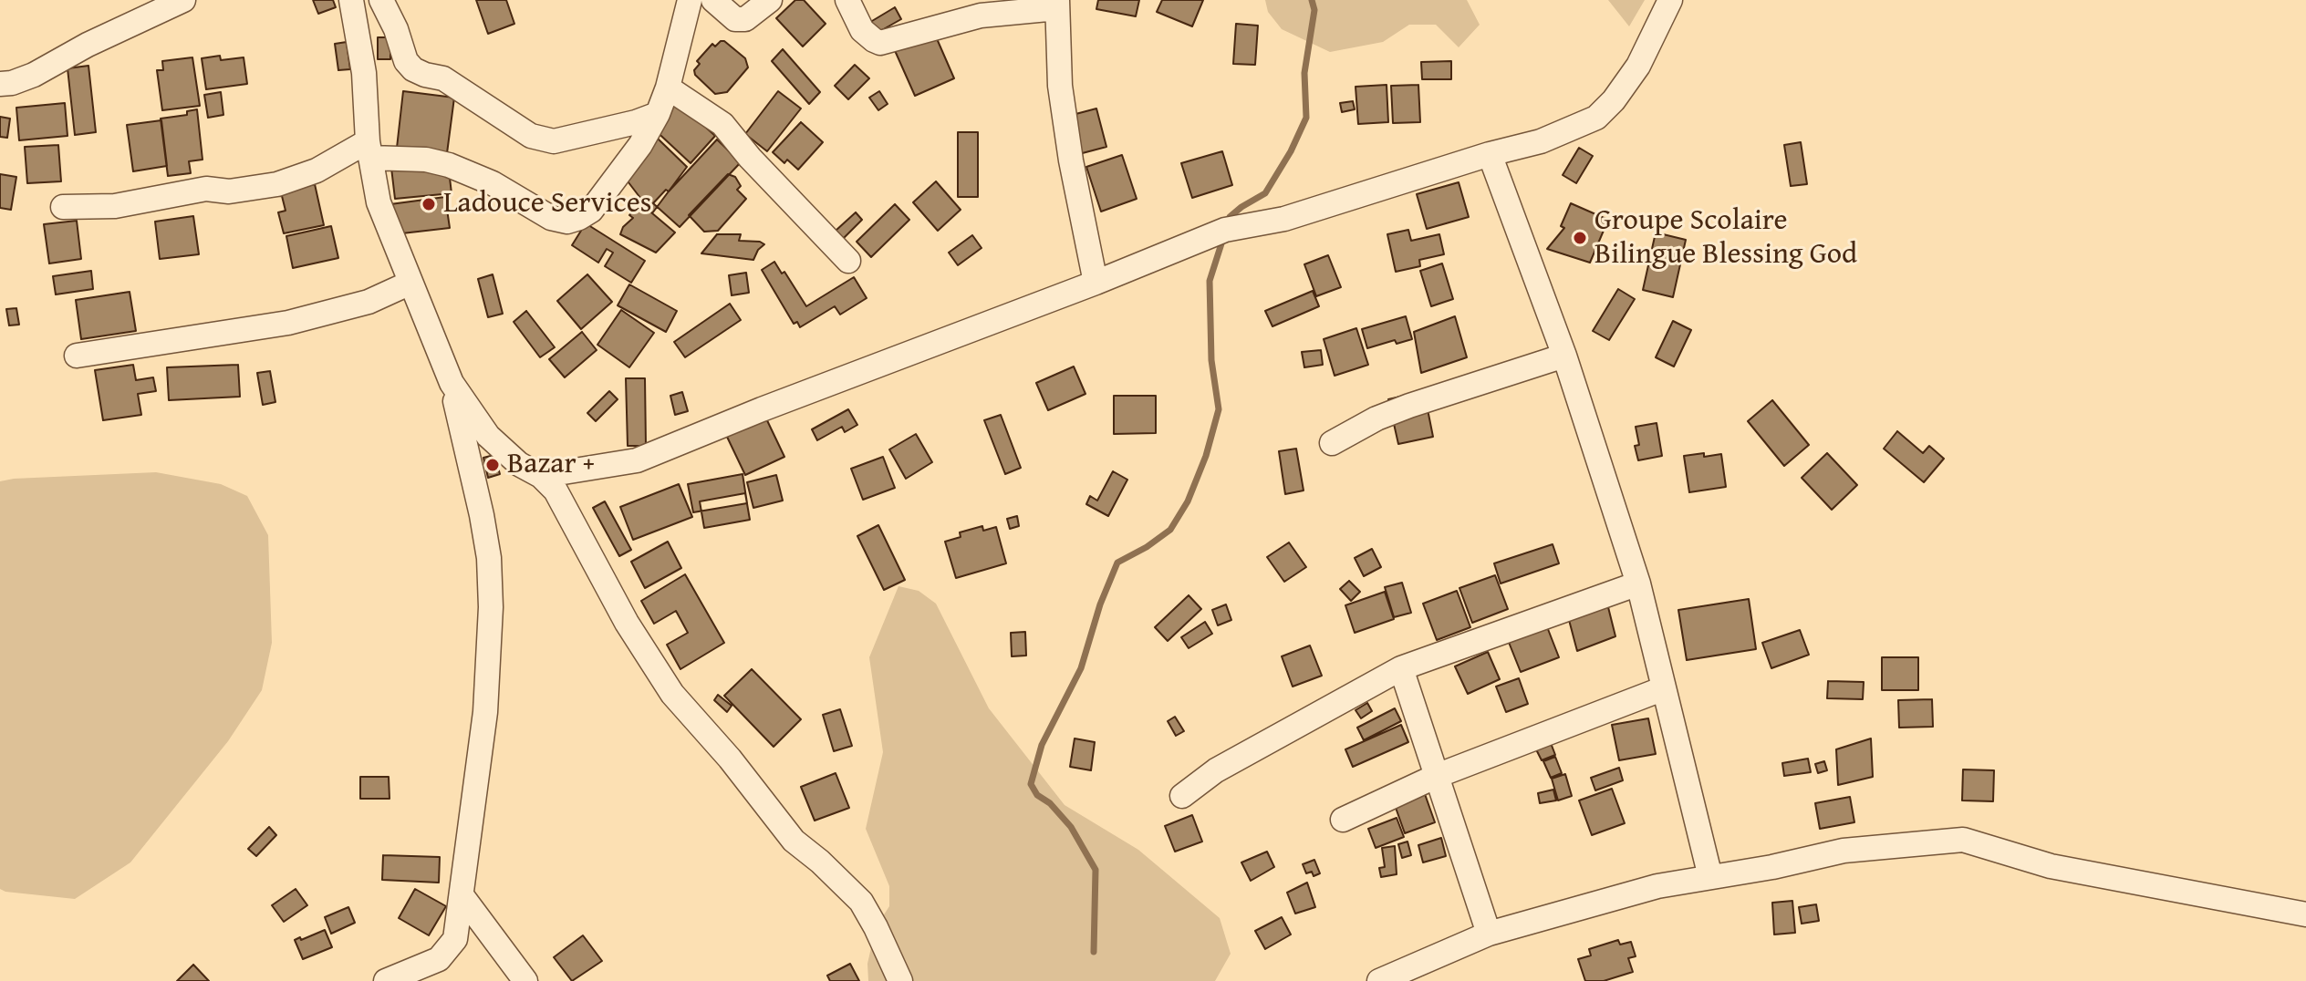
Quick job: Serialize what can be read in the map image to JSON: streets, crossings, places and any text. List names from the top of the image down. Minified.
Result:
{"places":["Ladouce Services","Groupe Scolaire Bilingue Blessing God","Bazar +"]}
